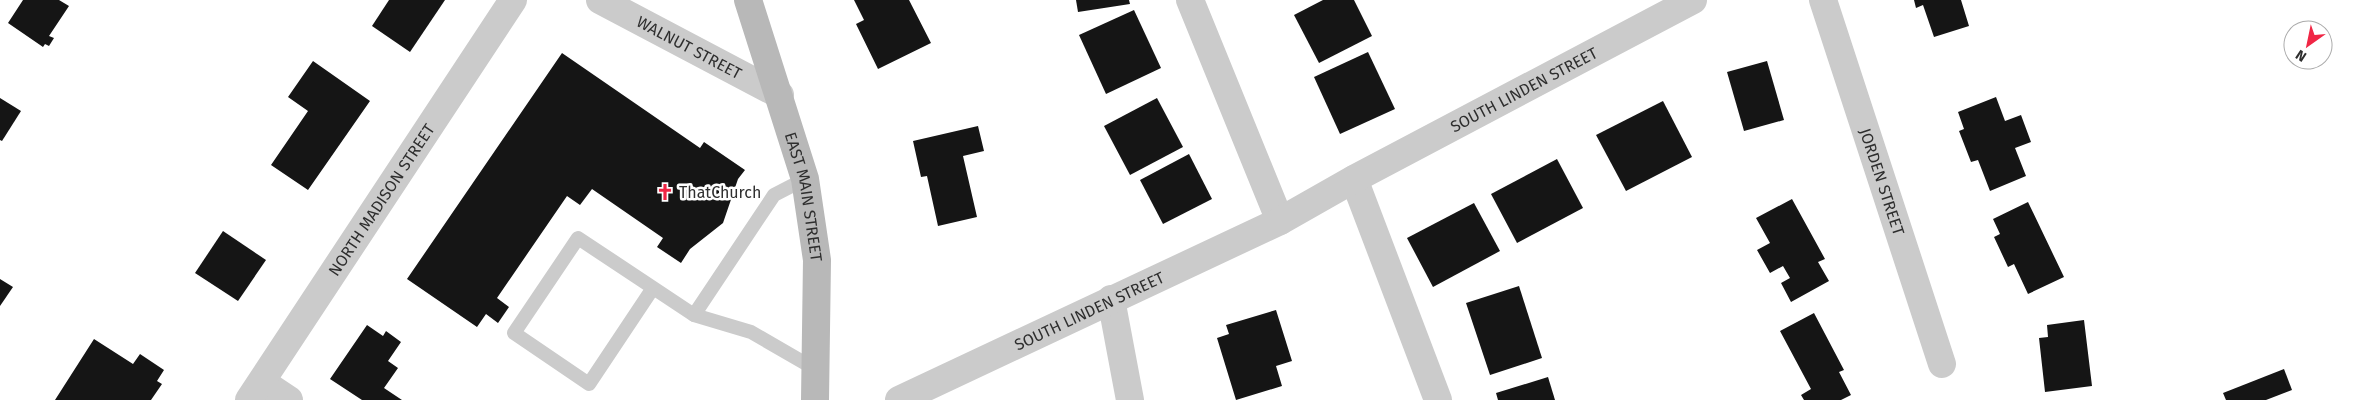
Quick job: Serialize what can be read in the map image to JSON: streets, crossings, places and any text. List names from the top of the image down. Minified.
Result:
{"streets":{"street":["WALNUT STREET","SOUTH LINDEN STREET","JORDEN STREET","EAST MAIN STREET","NORTH MADISON STREET"]},"crossings":[["WALNUT STREET","EAST MAIN STREET"]],"places":{"church":["ThatChurch"]},"north":"bottom left"}
